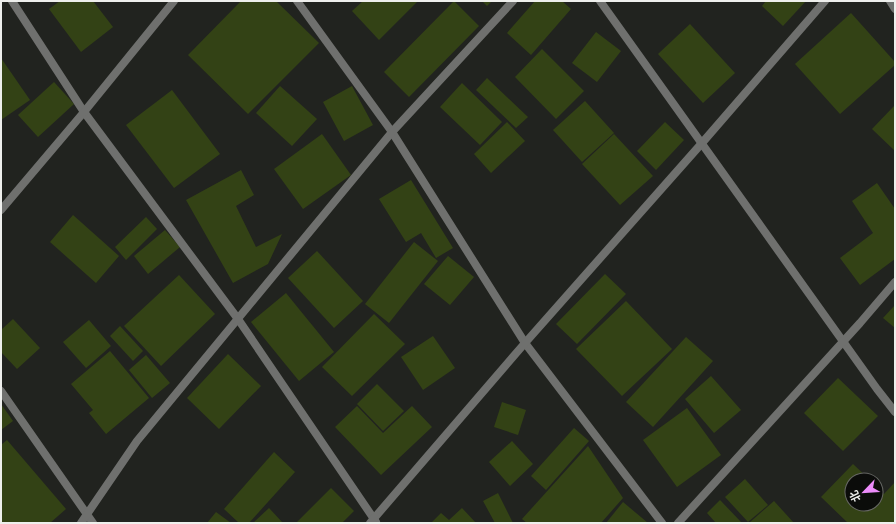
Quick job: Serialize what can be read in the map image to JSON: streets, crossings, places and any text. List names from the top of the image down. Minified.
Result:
{"north":"bottom left"}
